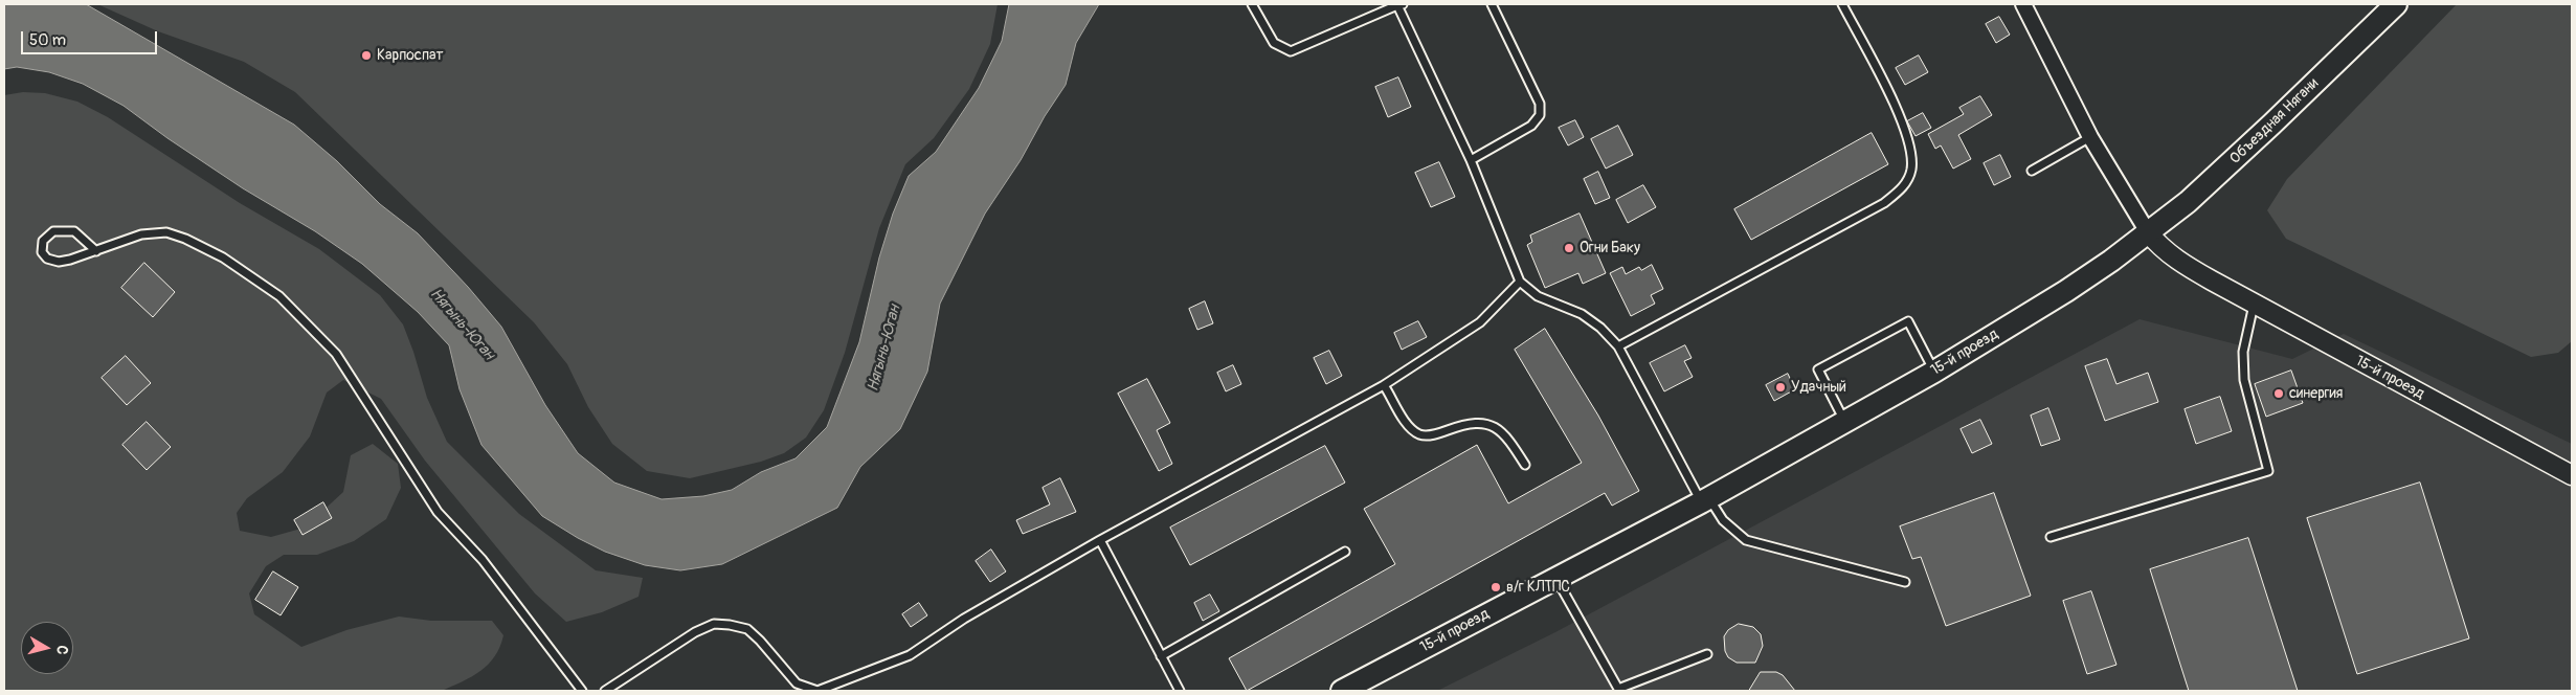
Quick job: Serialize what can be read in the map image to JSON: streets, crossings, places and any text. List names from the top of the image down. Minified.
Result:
{"streets":{"main road":["Объездная Нягани","15-й проезд"]},"crossings":[["Объездная Нягани","15-й проезд"]],"water":["Нягынь-Юган"],"places":["Карпоспат","Огни Баку","Удачный","синергия","в/г КЛТПС"],"scale_bar":"50 m","north":"right"}
